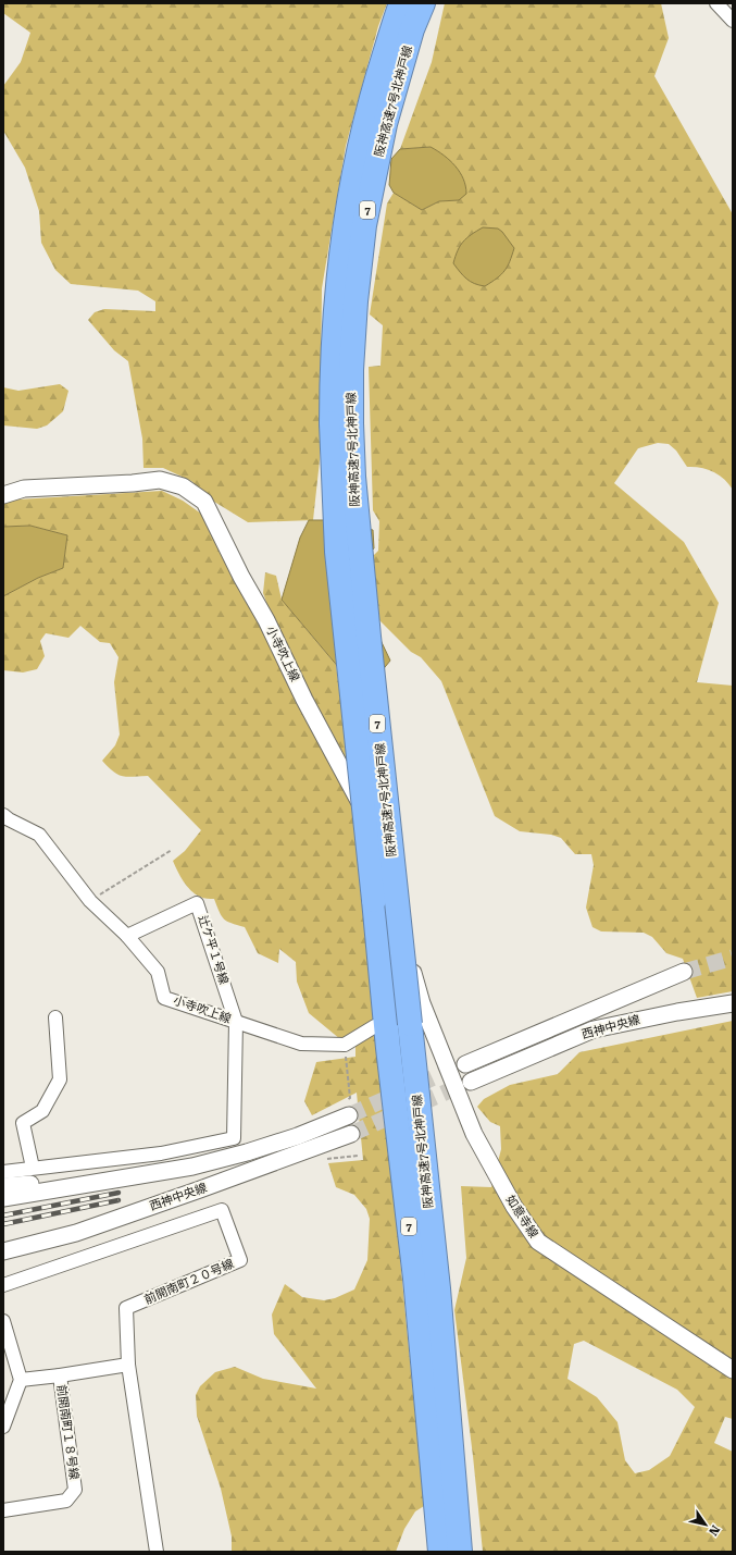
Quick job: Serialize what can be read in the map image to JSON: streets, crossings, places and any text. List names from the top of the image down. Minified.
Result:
{"streets":{"highway":["阪神高速7号北神戸線","7"],"street":["小寺吹上線","辻ケ平１号線","西神中央線","如意寺線","前開南町２０号線","前開南町１８号線"]},"crossings":[["小寺吹上線","辻ケ平１号線"],["小寺吹上線","如意寺線"]],"north":"bottom right"}
